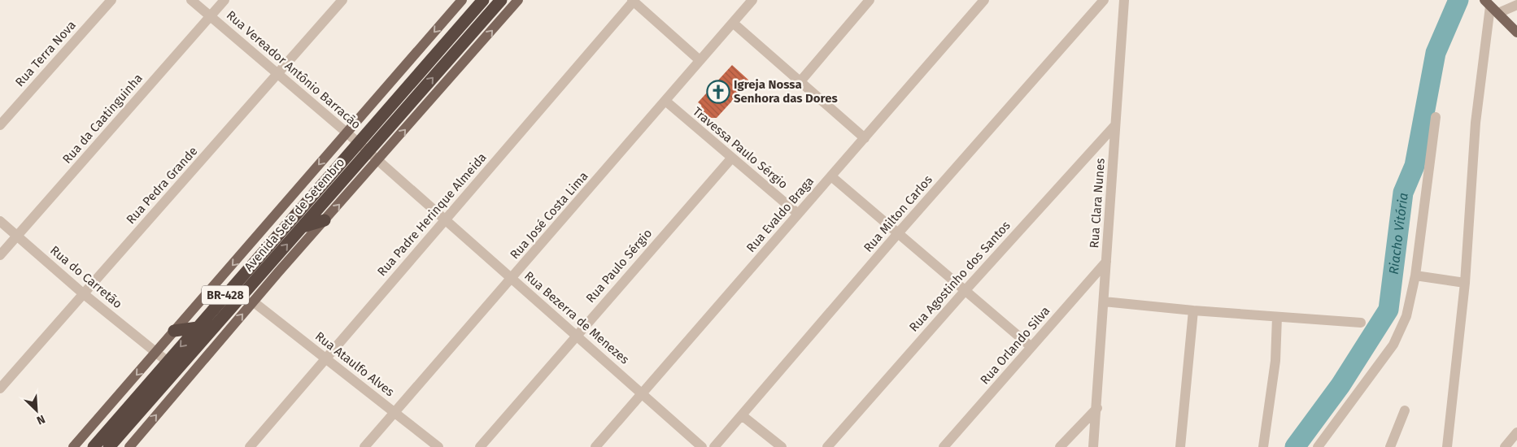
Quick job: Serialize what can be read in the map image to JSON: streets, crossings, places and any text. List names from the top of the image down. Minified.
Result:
{"streets":{"highway":["Avenida Sete de Setembro","BR-428"],"street":["Rua Terra Nova","Rua Vereador Antônio Barracão","Rua da Caatinguinha","Travessa Paulo Sérgio","Rua Pedra Grande","Rua Clara Nunes","Rua Milton Carlos","Rua Padre Herinque Almeida","Rua Evaldo Braga","Rua José Costa Lima","Rua Paulo Sérgio","Rua Agostinho dos Santos","Rua do Carretão","Rua Bezerra de Menezes","Rua Orlando Silva","Rua Ataulfo Alves"]},"crossings":[["Rua Vereador Antônio Barracão","Rua da Caatinguinha"],["Rua Vereador Antônio Barracão","Rua Pedra Grande"],["Rua Vereador Antônio Barracão","Avenida Sete de Setembro"],["Rua Vereador Antônio Barracão","Rua Bezerra de Menezes"],["Rua da Caatinguinha","Rua do Carretão"],["Travessa Paulo Sérgio","Rua Evaldo Braga"],["Travessa Paulo Sérgio","Rua José Costa Lima"],["Travessa Paulo Sérgio","Rua Paulo Sérgio"],["Rua Pedra Grande","Rua do Carretão"],["Rua Clara Nunes","Rua Agostinho dos Santos"],["Rua Clara Nunes","Rua Orlando Silva"],["Avenida Sete de Setembro","Rua do Carretão"],["Rua Padre Herinque Almeida","Rua Bezerra de Menezes"],["Rua Padre Herinque Almeida","Rua Ataulfo Alves"],["Rua Evaldo Braga","Rua Bezerra de Menezes"],["Rua José Costa Lima","Rua Bezerra de Menezes"],["Rua José Costa Lima","Rua Ataulfo Alves"],["Rua Paulo Sérgio","Rua Bezerra de Menezes"]],"water":["Riacho Vitória"],"places":{"church":["Igreja Nossa Senhora das Dores"]},"north":"bottom right"}
